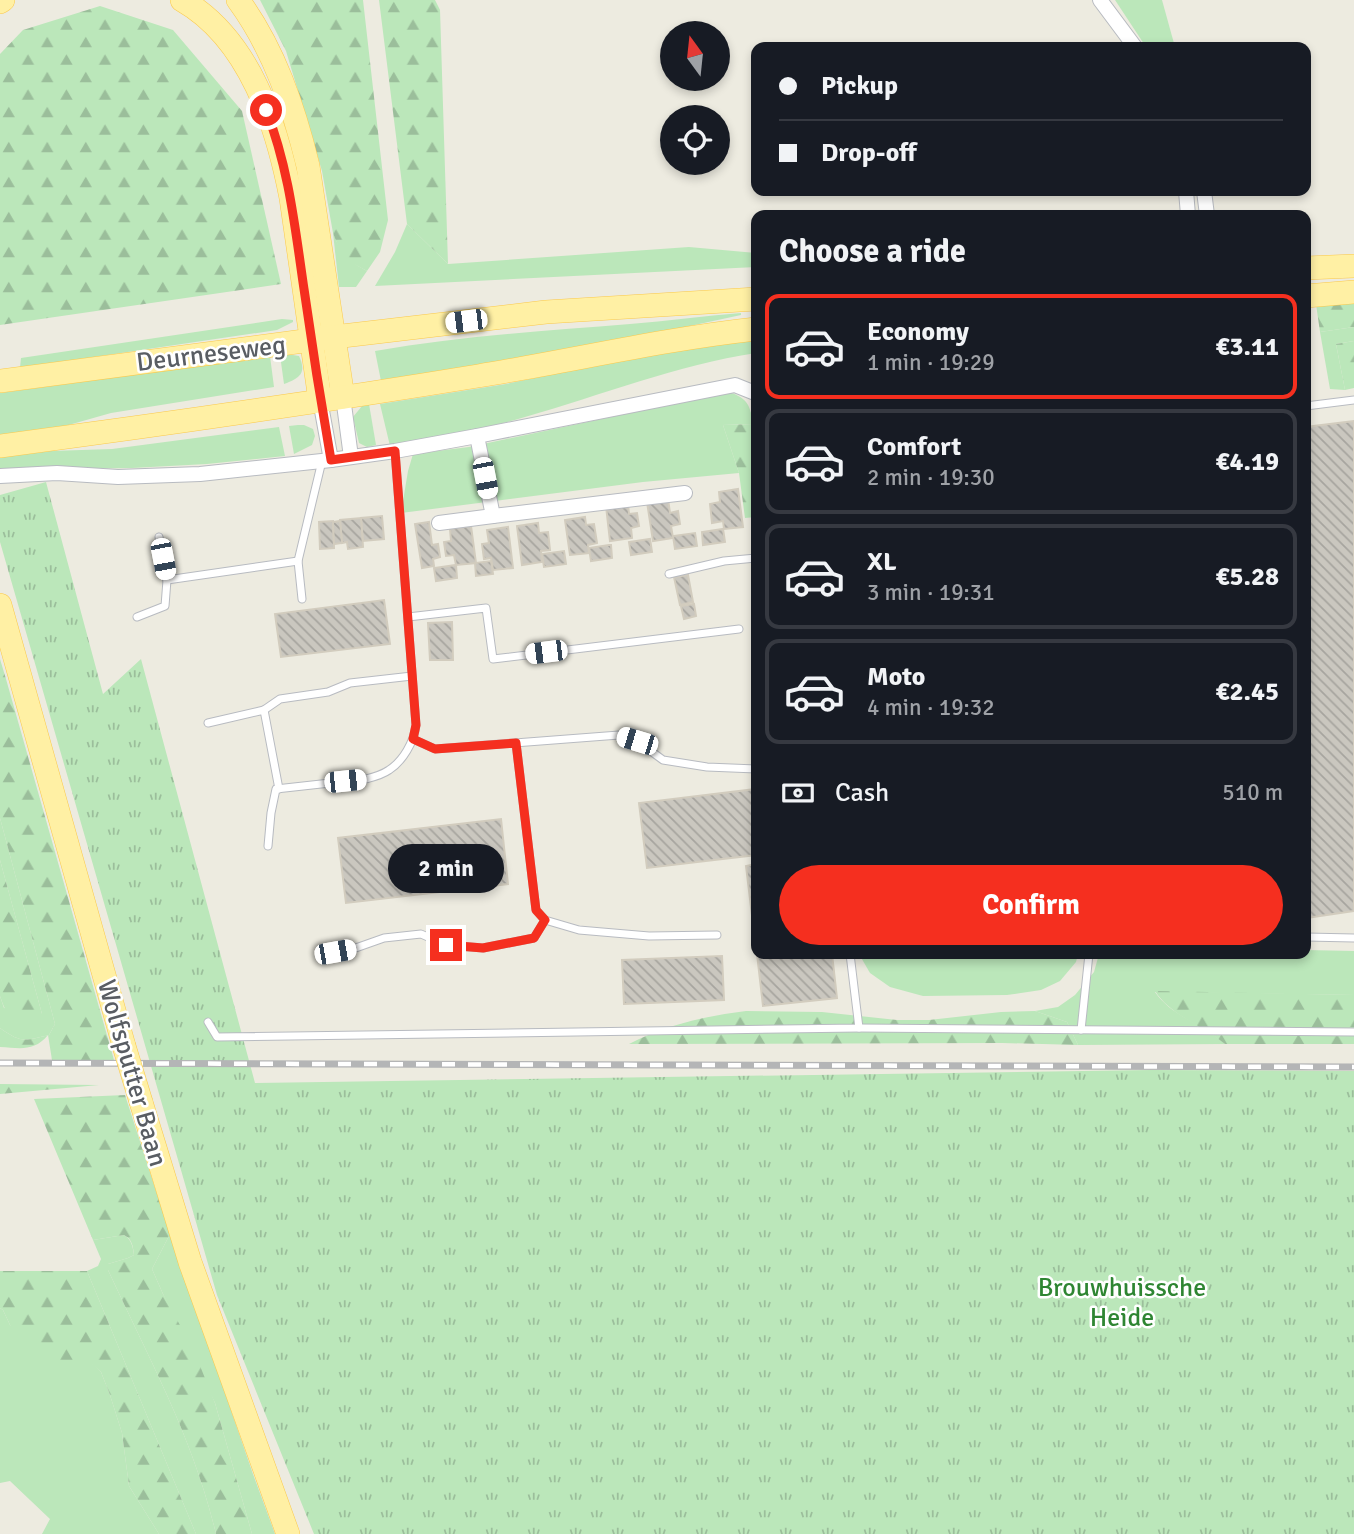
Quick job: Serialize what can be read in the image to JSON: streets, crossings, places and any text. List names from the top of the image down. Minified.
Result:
{"streets":{"main road":["Deurneseweg","Wolfsputter Baan"]},"parks":["Brouwhuissche Heide"],"north":"top","page":{"banner":["Pickup","Drop-off"],"heading":"Choose a ride","list":[{"name":"Economy","note":"1 min · 19:29","value":"€3.11"},{"name":"Comfort","note":"2 min · 19:30","value":"€4.19"},{"name":"XL","note":"3 min · 19:31","value":"€5.28"},{"name":"Moto","note":"4 min · 19:32","value":"€2.45"}],"pay":["Cash","510 m"],"bubble":"2 min","buttons":"Confirm"}}
